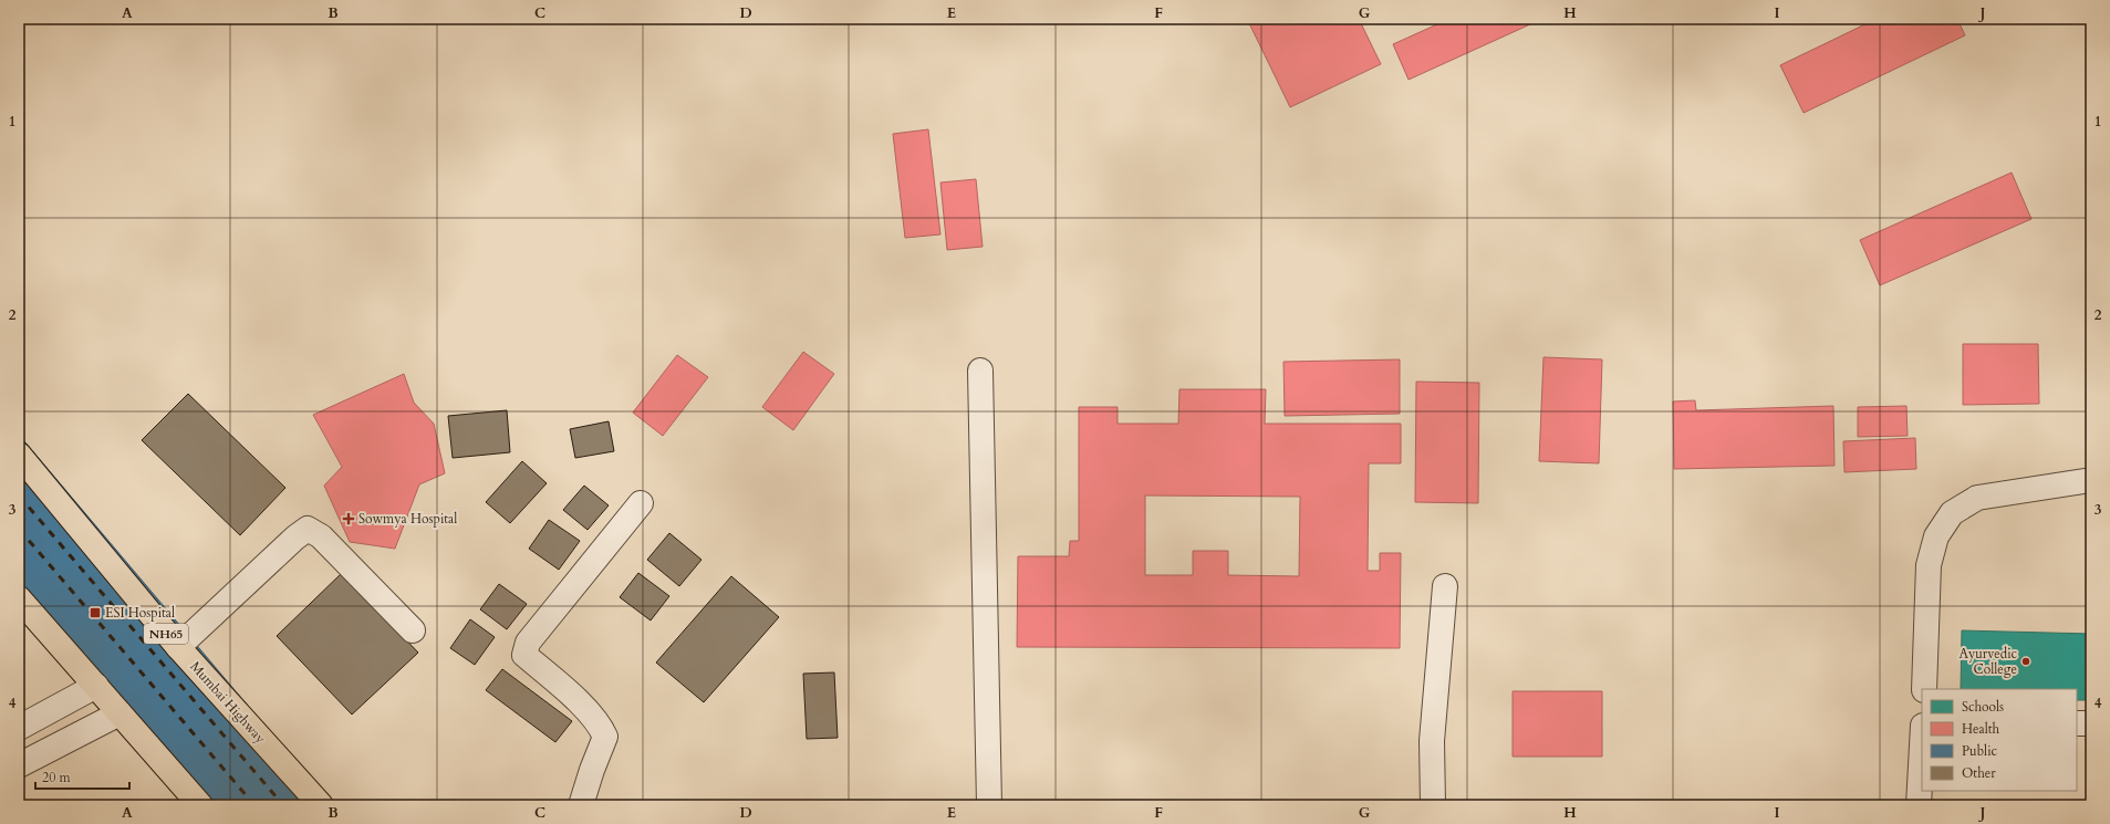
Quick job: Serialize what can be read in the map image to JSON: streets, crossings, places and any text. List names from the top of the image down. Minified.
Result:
{"streets":{"highway":["NH65","Mumbai Highway"]},"places":{"health":["Sowmya Hospital"],"transit":["ESI Hospital"],"other":["Ayurvedic College"]},"legend":["Schools","Health","Public","Other"],"scale_bar":"20 m","grid":{"columns":["A","B","C","D","E","F","G","H","I","J"],"rows":["1","2","3","4"]}}
